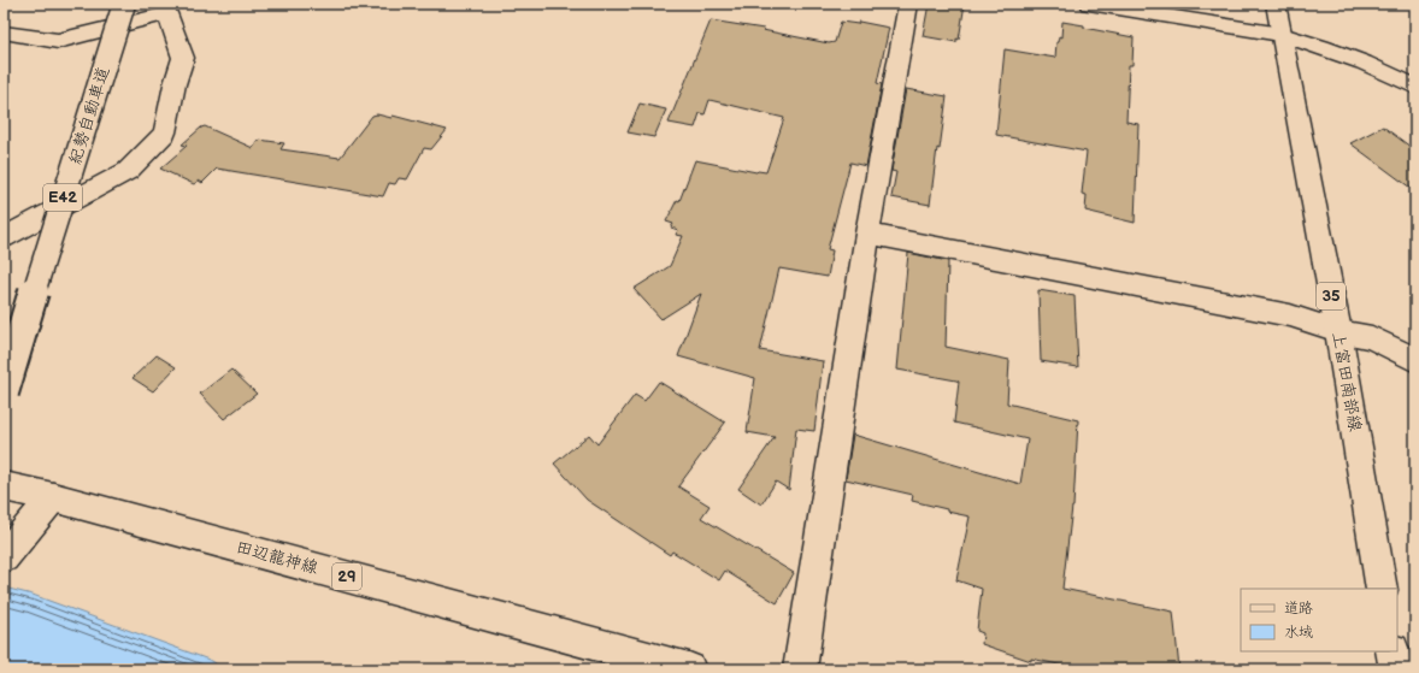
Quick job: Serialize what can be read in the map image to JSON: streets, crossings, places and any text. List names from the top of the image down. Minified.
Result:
{"streets":{"main road":["紀勢自動車道","E42","35","上富田南部線","田辺龍神線","29"]},"legend":["道路","水域"]}
